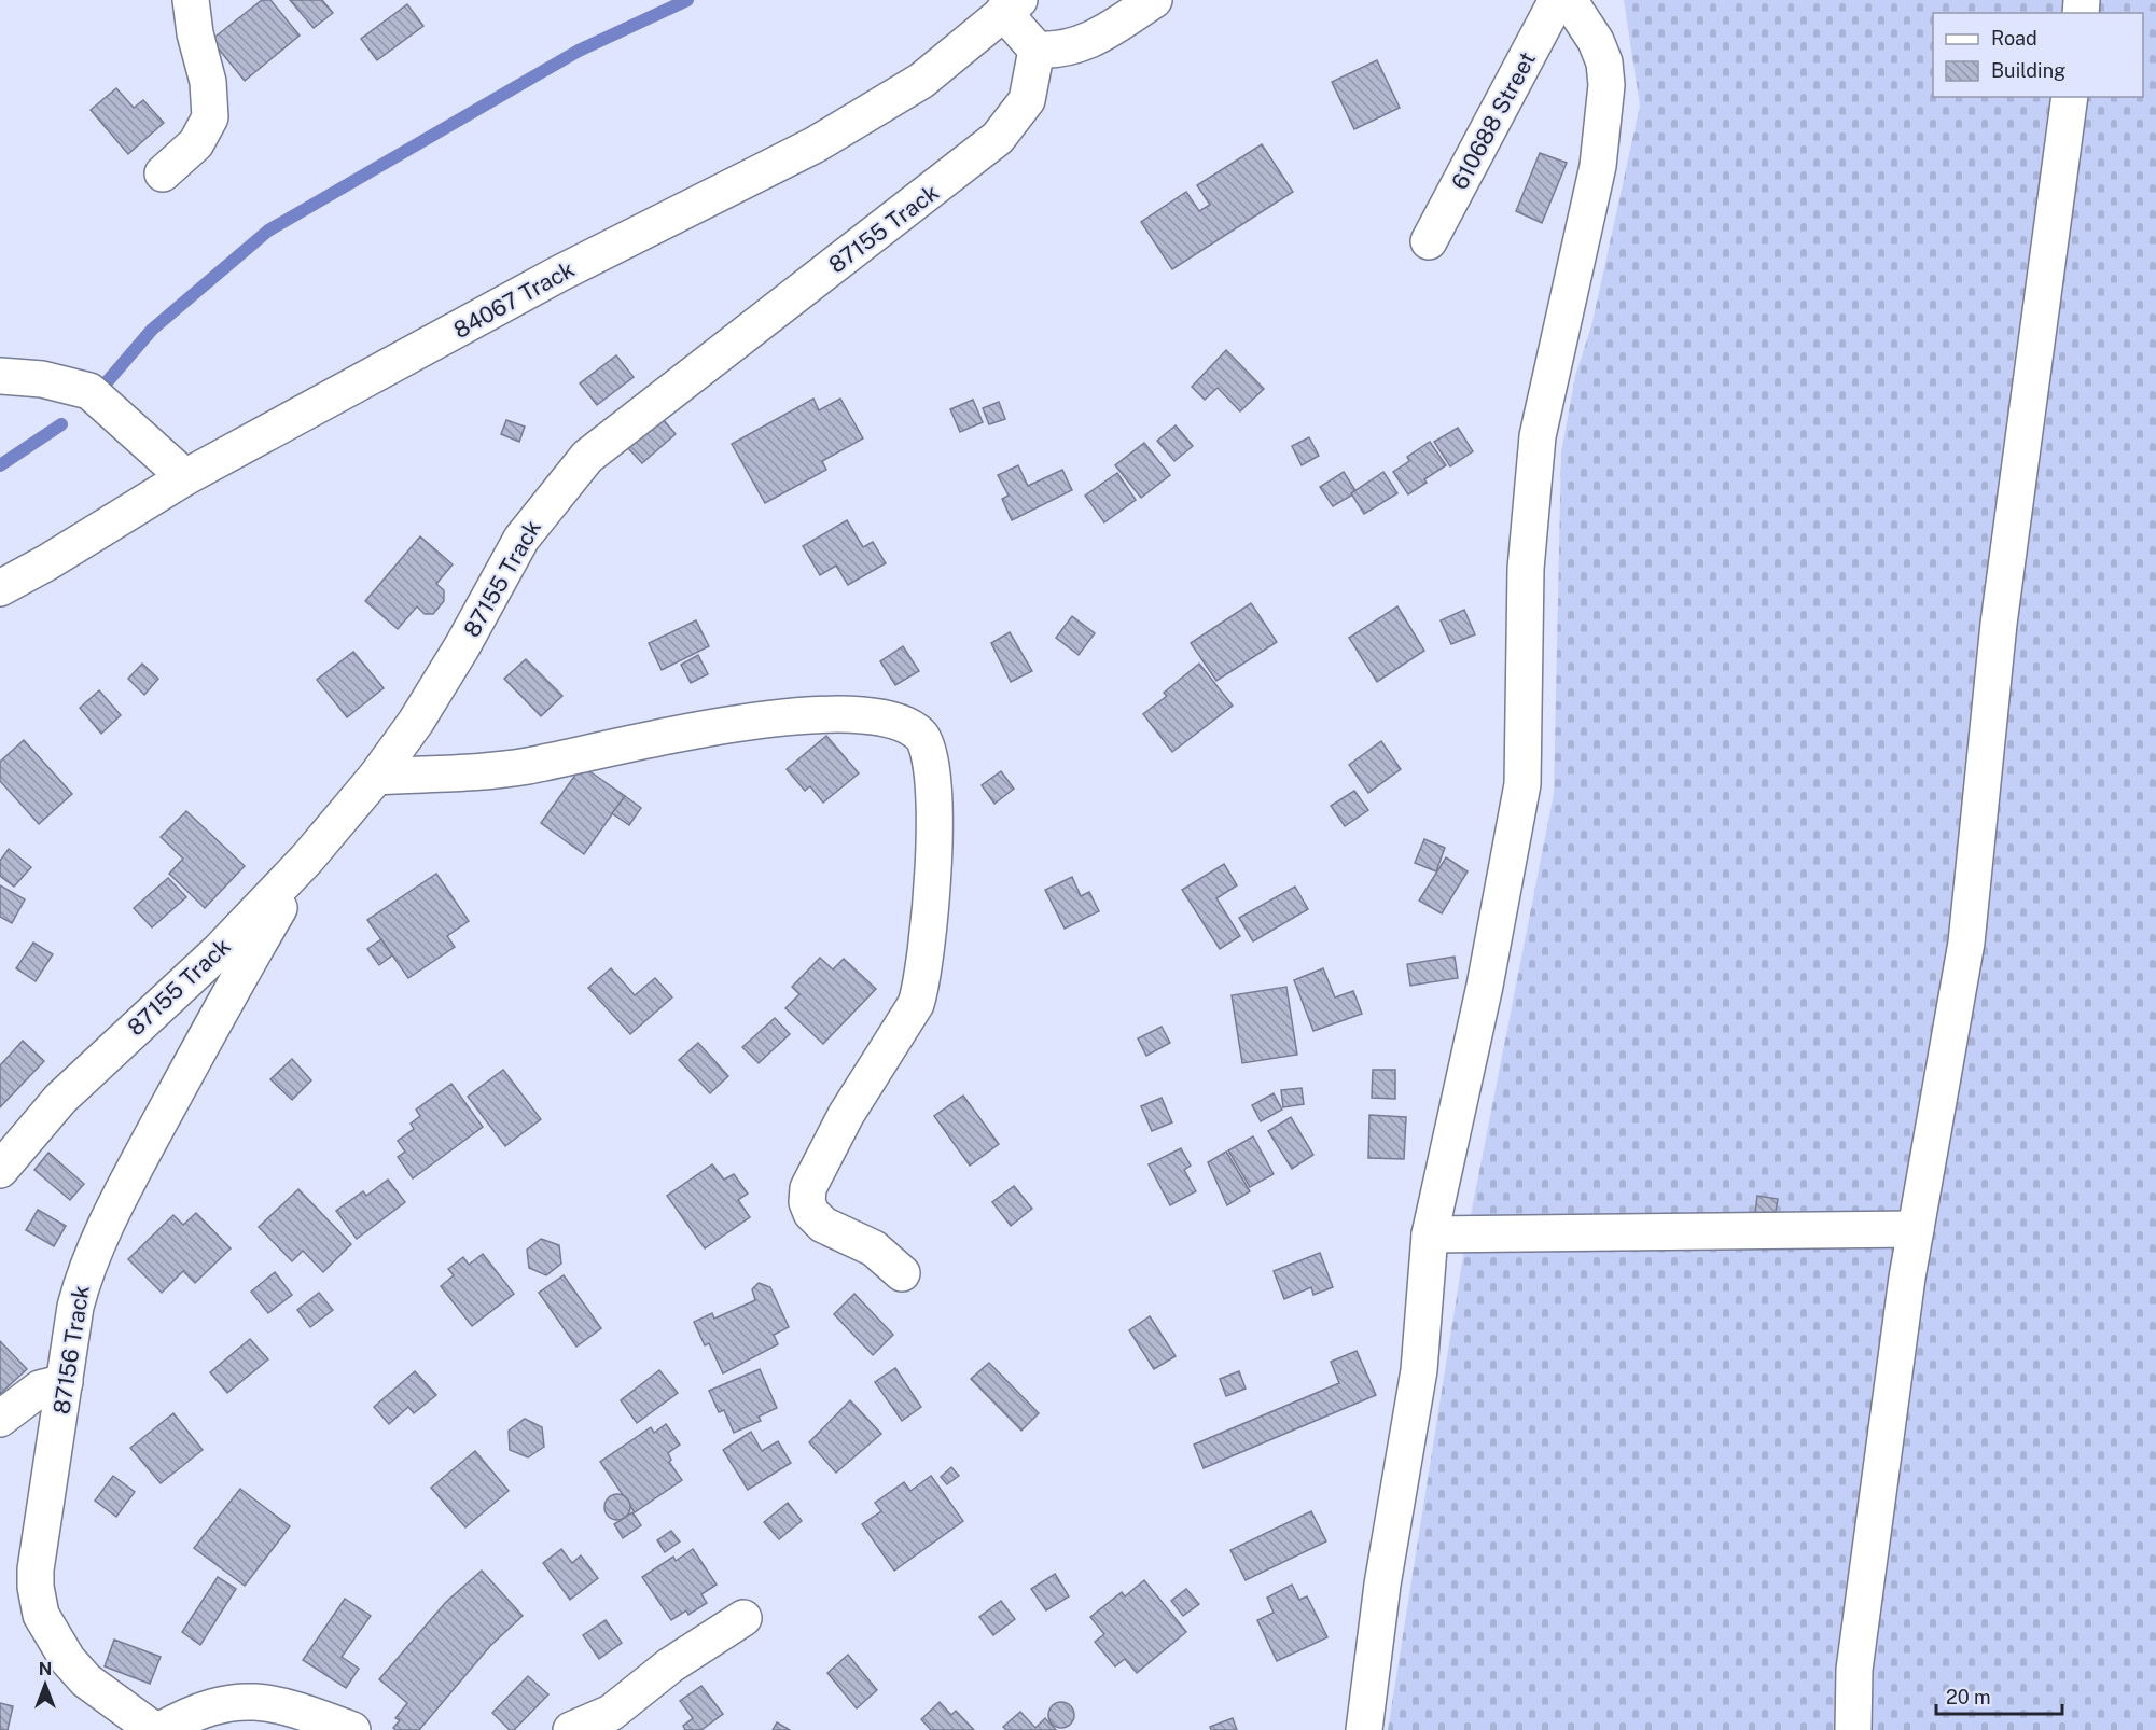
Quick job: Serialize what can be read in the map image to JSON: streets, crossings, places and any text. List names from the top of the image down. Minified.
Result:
{"streets":{"street":["610688 Street","87155 Track","84067 Track","87156 Track"]},"crossings":[["87155 Track","87156 Track"]],"legend":["Road","Building"],"scale_bar":"20 m","north":"top"}
